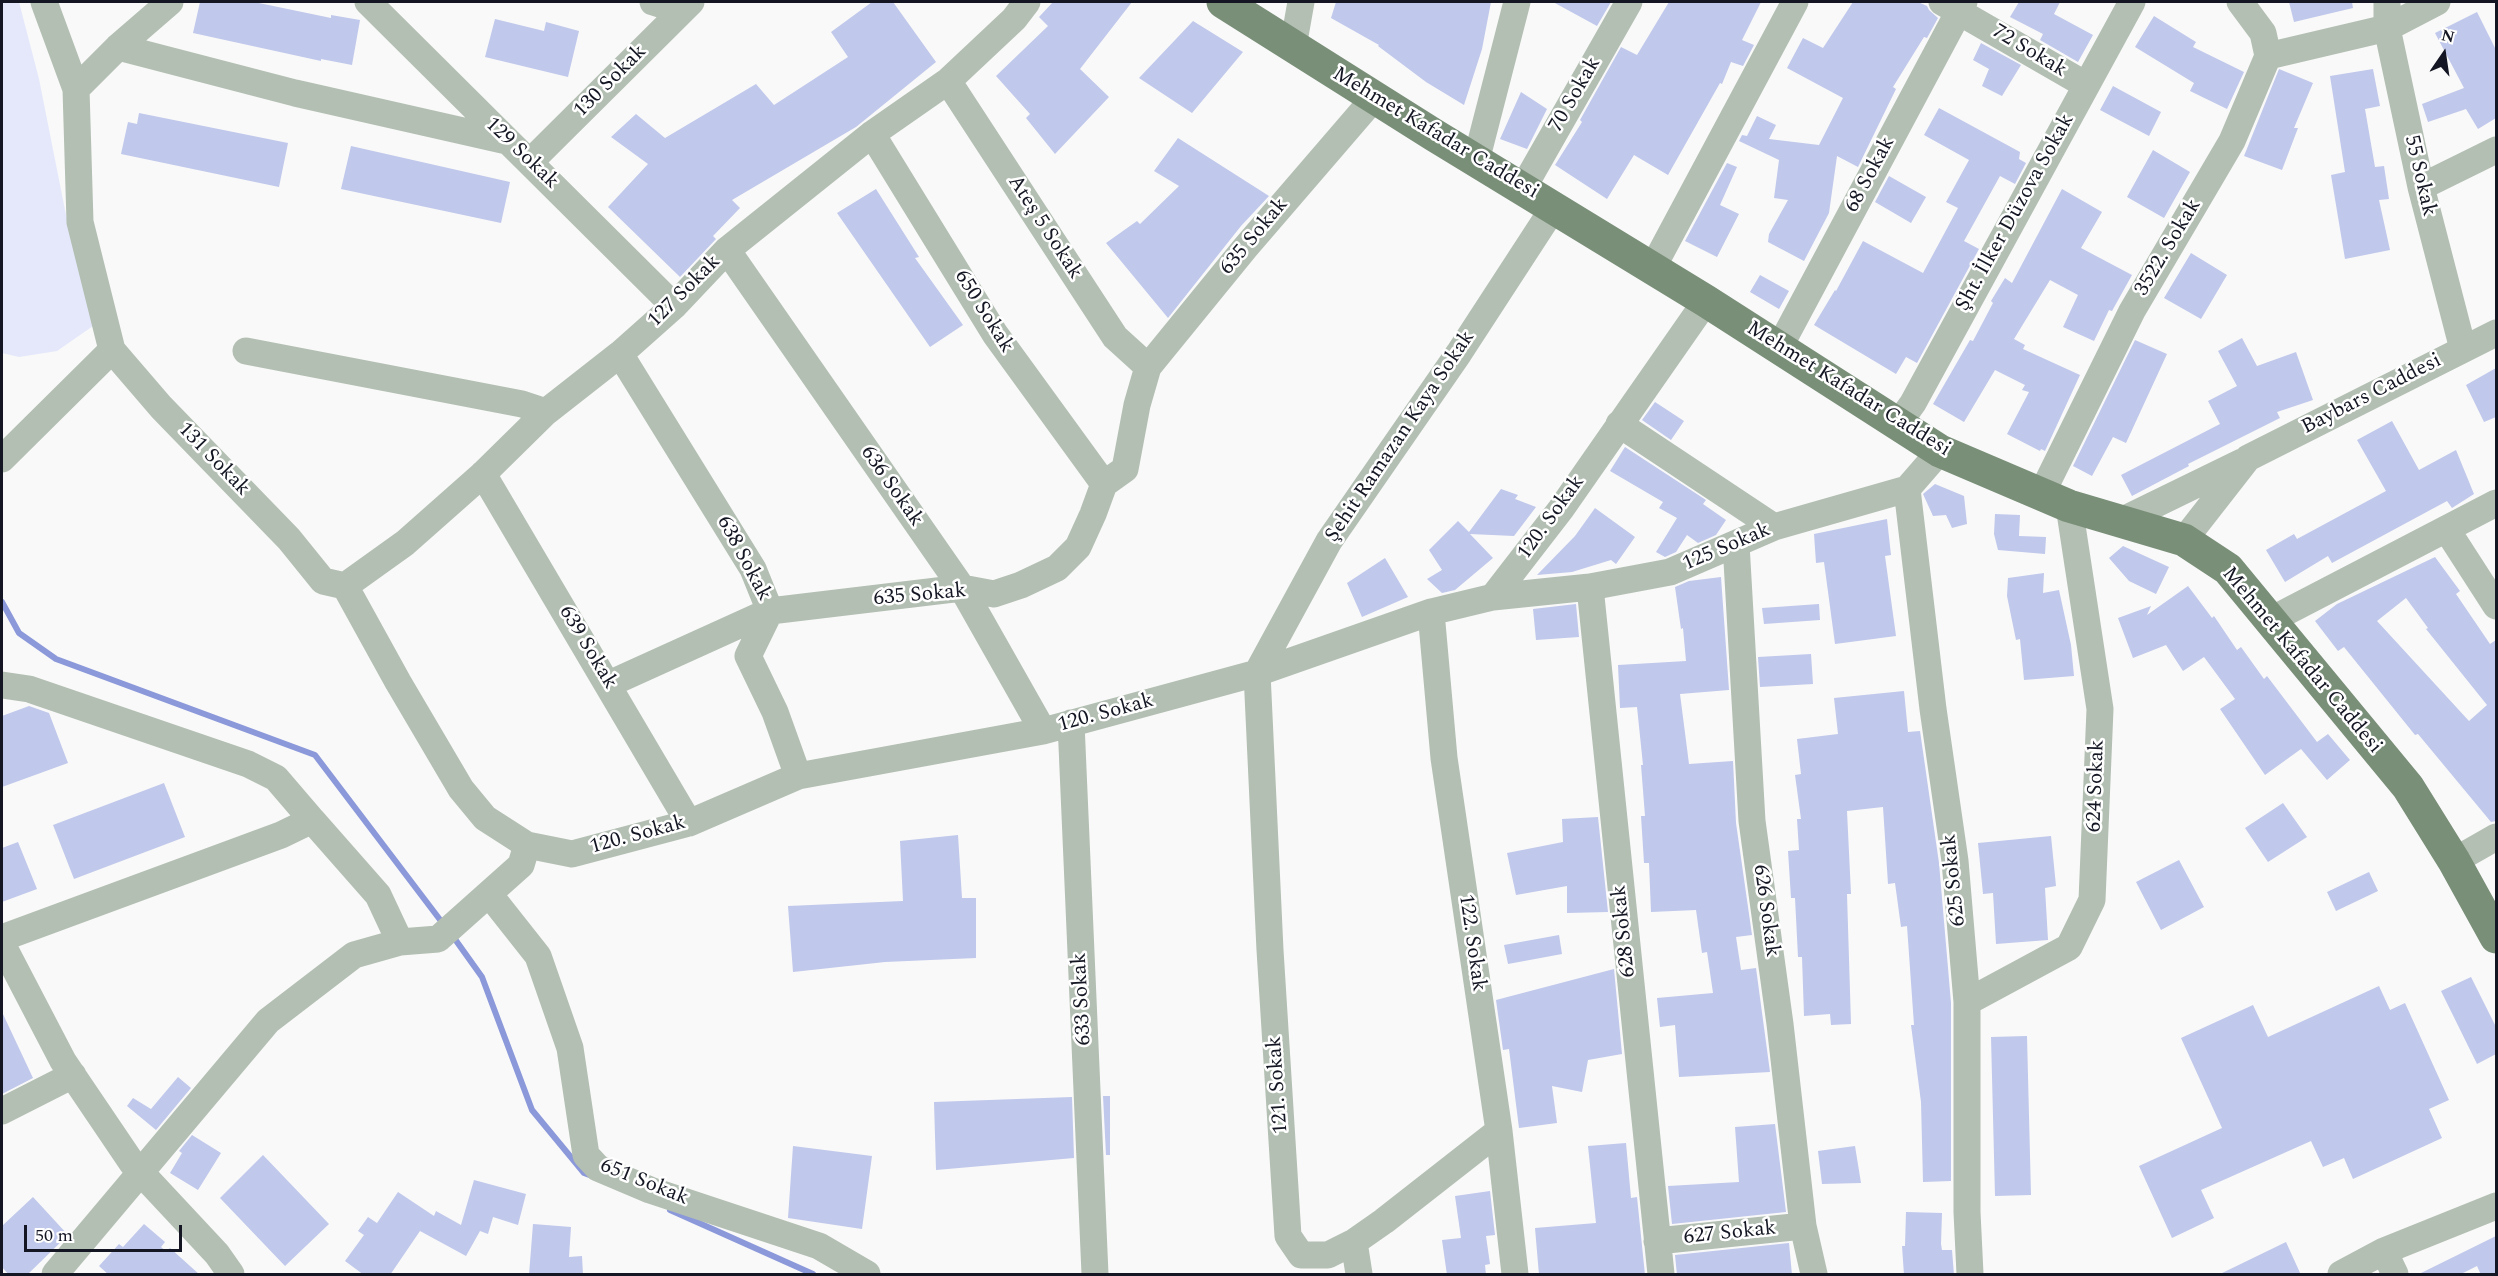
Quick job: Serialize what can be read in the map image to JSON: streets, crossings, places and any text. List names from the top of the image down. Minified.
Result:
{"streets":{"main road":["Mehmet Kafadar Caddesi"],"street":["72 Sokak","130 Sokak","70 Sokak","129 Sokak","68 Sokak","55 Sokak","Şht. İlker Düzova Sokak","Ateş 5 Sokak","635 Sokak","3522. Sokak","127 Sokak","650 Sokak","Baybars Caddesi","Şehit Ramazan Kaya Sokak","131 Sokak","636 Sokak","120. Sokak","125 Sokak","638 Sokak","639 Sokak","624 Sokak","625 Sokak","626 Sokak","628 Sokak","122. Sokak","633 Sokak","121. Sokak","651 Sokak","627 Sokak"]},"crossings":[["72 Sokak","68 Sokak"],["72 Sokak","Şht. İlker Düzova Sokak"],["130 Sokak","129 Sokak"],["70 Sokak","Mehmet Kafadar Caddesi"],["Mehmet Kafadar Caddesi","68 Sokak"],["Mehmet Kafadar Caddesi","Şht. İlker Düzova Sokak"],["Mehmet Kafadar Caddesi","635 Sokak"],["Mehmet Kafadar Caddesi","3522. Sokak"],["Mehmet Kafadar Caddesi","Baybars Caddesi"],["Mehmet Kafadar Caddesi","Şehit Ramazan Kaya Sokak"],["Mehmet Kafadar Caddesi","120. Sokak"],["Mehmet Kafadar Caddesi","624 Sokak"],["129 Sokak","127 Sokak"],["55 Sokak","Baybars Caddesi"],["Ateş 5 Sokak","635 Sokak"],["Ateş 5 Sokak","127 Sokak"],["635 Sokak","650 Sokak"],["635 Sokak","636 Sokak"],["635 Sokak","638 Sokak"],["635 Sokak","639 Sokak"],["3522. Sokak","624 Sokak"],["127 Sokak","650 Sokak"],["127 Sokak","131 Sokak"],["127 Sokak","636 Sokak"],["127 Sokak","638 Sokak"],["127 Sokak","639 Sokak"],["Şehit Ramazan Kaya Sokak","120. Sokak"],["Şehit Ramazan Kaya Sokak","121. Sokak"],["636 Sokak","120. Sokak"],["120. Sokak","125 Sokak"],["120. Sokak","638 Sokak"],["120. Sokak","639 Sokak"],["120. Sokak","122. Sokak"],["120. Sokak","633 Sokak"],["120. Sokak","121. Sokak"],["125 Sokak","625 Sokak"],["125 Sokak","626 Sokak"],["125 Sokak","628 Sokak"],["624 Sokak","625 Sokak"],["626 Sokak","627 Sokak"],["628 Sokak","627 Sokak"],["122. Sokak","121. Sokak"]],"scale_bar":"50 m","north":"top"}
